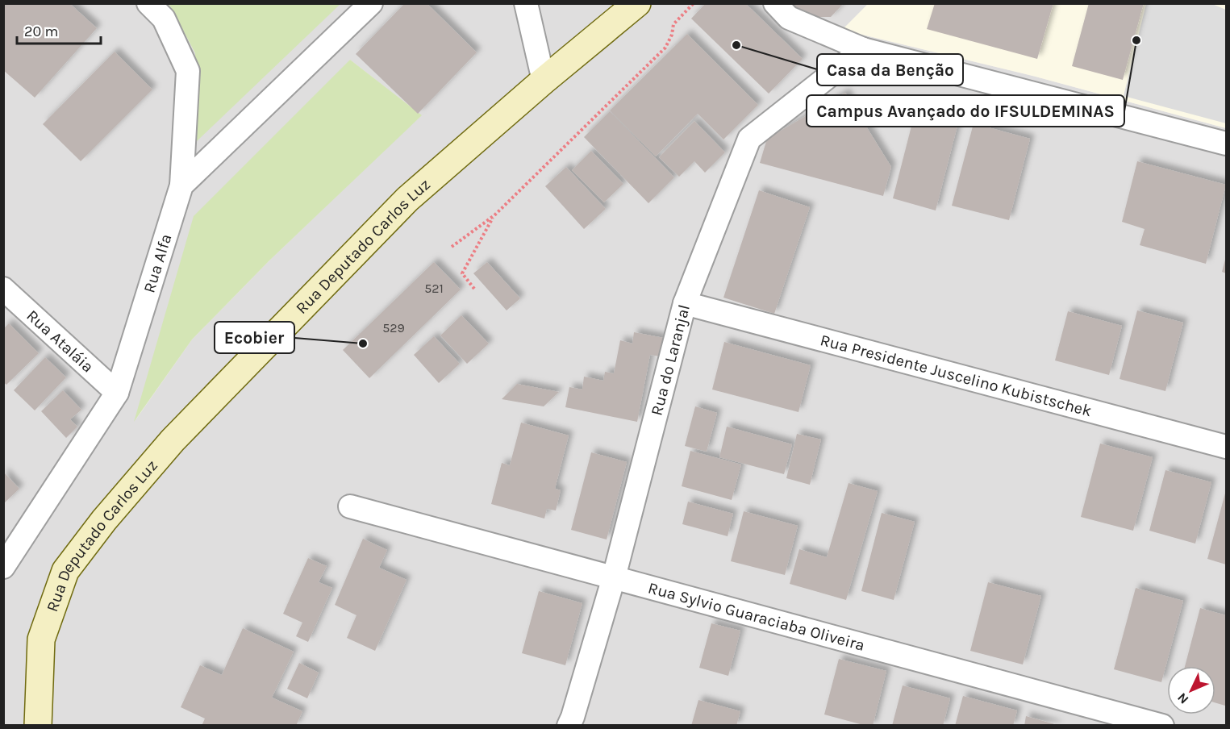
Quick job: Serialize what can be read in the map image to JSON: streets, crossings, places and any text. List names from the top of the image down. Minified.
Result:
{"streets":{"main road":["Rua Deputado Carlos Luz"],"street":["Rua Alfa","Rua Ataláia","Rua do Laranjal","Rua Presidente Juscelino Kubistschek","Rua Sylvio Guaraciaba Oliveira"]},"crossings":[["Rua Alfa","Rua Ataláia"],["Rua do Laranjal","Rua Presidente Juscelino Kubistschek"],["Rua do Laranjal","Rua Sylvio Guaraciaba Oliveira"]],"places":["Campus Avançado do IFSULDEMINAS","Casa da Benção","Ecobier"],"house_numbers":["521","529"],"scale_bar":"20 m","north":"bottom left"}
